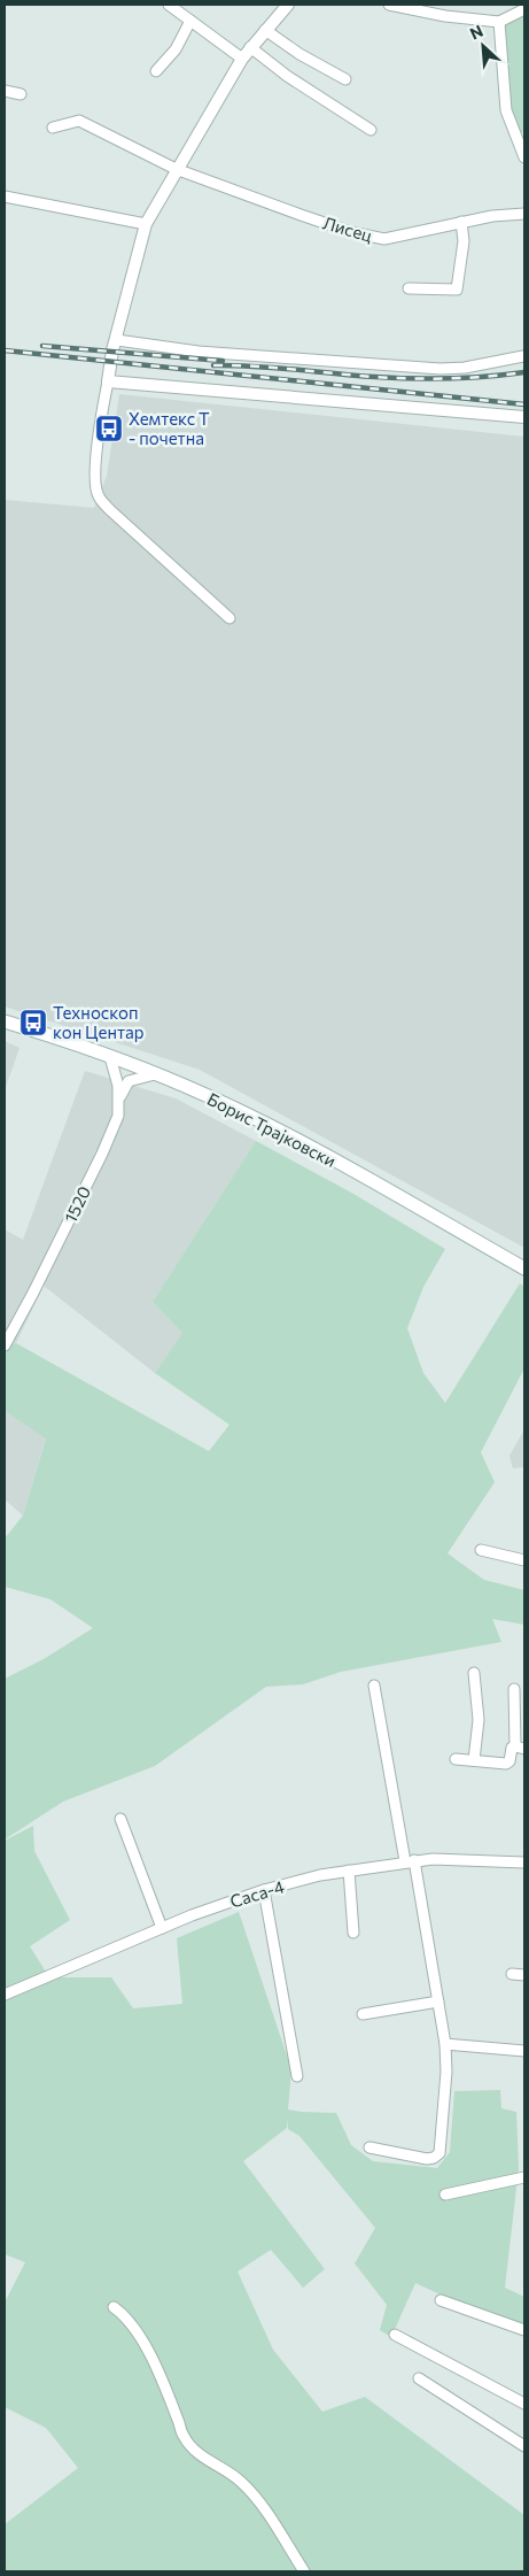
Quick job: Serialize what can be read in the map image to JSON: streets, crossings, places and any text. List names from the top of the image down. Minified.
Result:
{"streets":{"main road":["Борис Трајковски"],"street":["Лисец","1520","Саса-4"]},"crossings":[["Борис Трајковски","1520"]],"places":{"bus stop":["Хемтекс Т - почетна","Техноскоп кон Центар"]},"north":"top left"}
